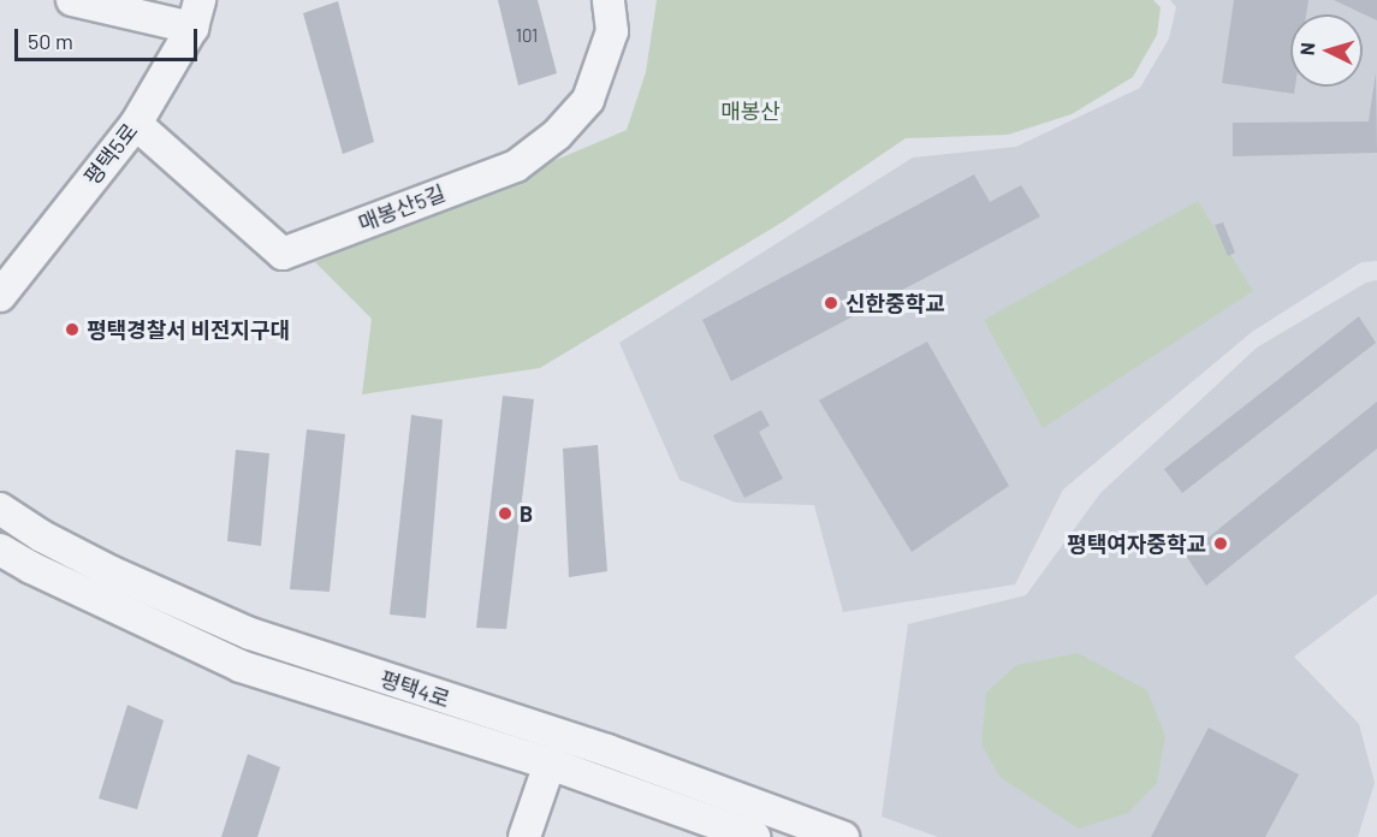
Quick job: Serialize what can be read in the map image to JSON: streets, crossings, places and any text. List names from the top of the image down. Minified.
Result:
{"streets":{"street":["평택5로","매봉산5길","평택4로"]},"crossings":[["평택5로","매봉산5길"]],"parks":["매봉산"],"places":["신한중학교","평택경찰서 비전지구대","B","평택여자중학교"],"house_numbers":["101"],"scale_bar":"50 m","north":"left"}
